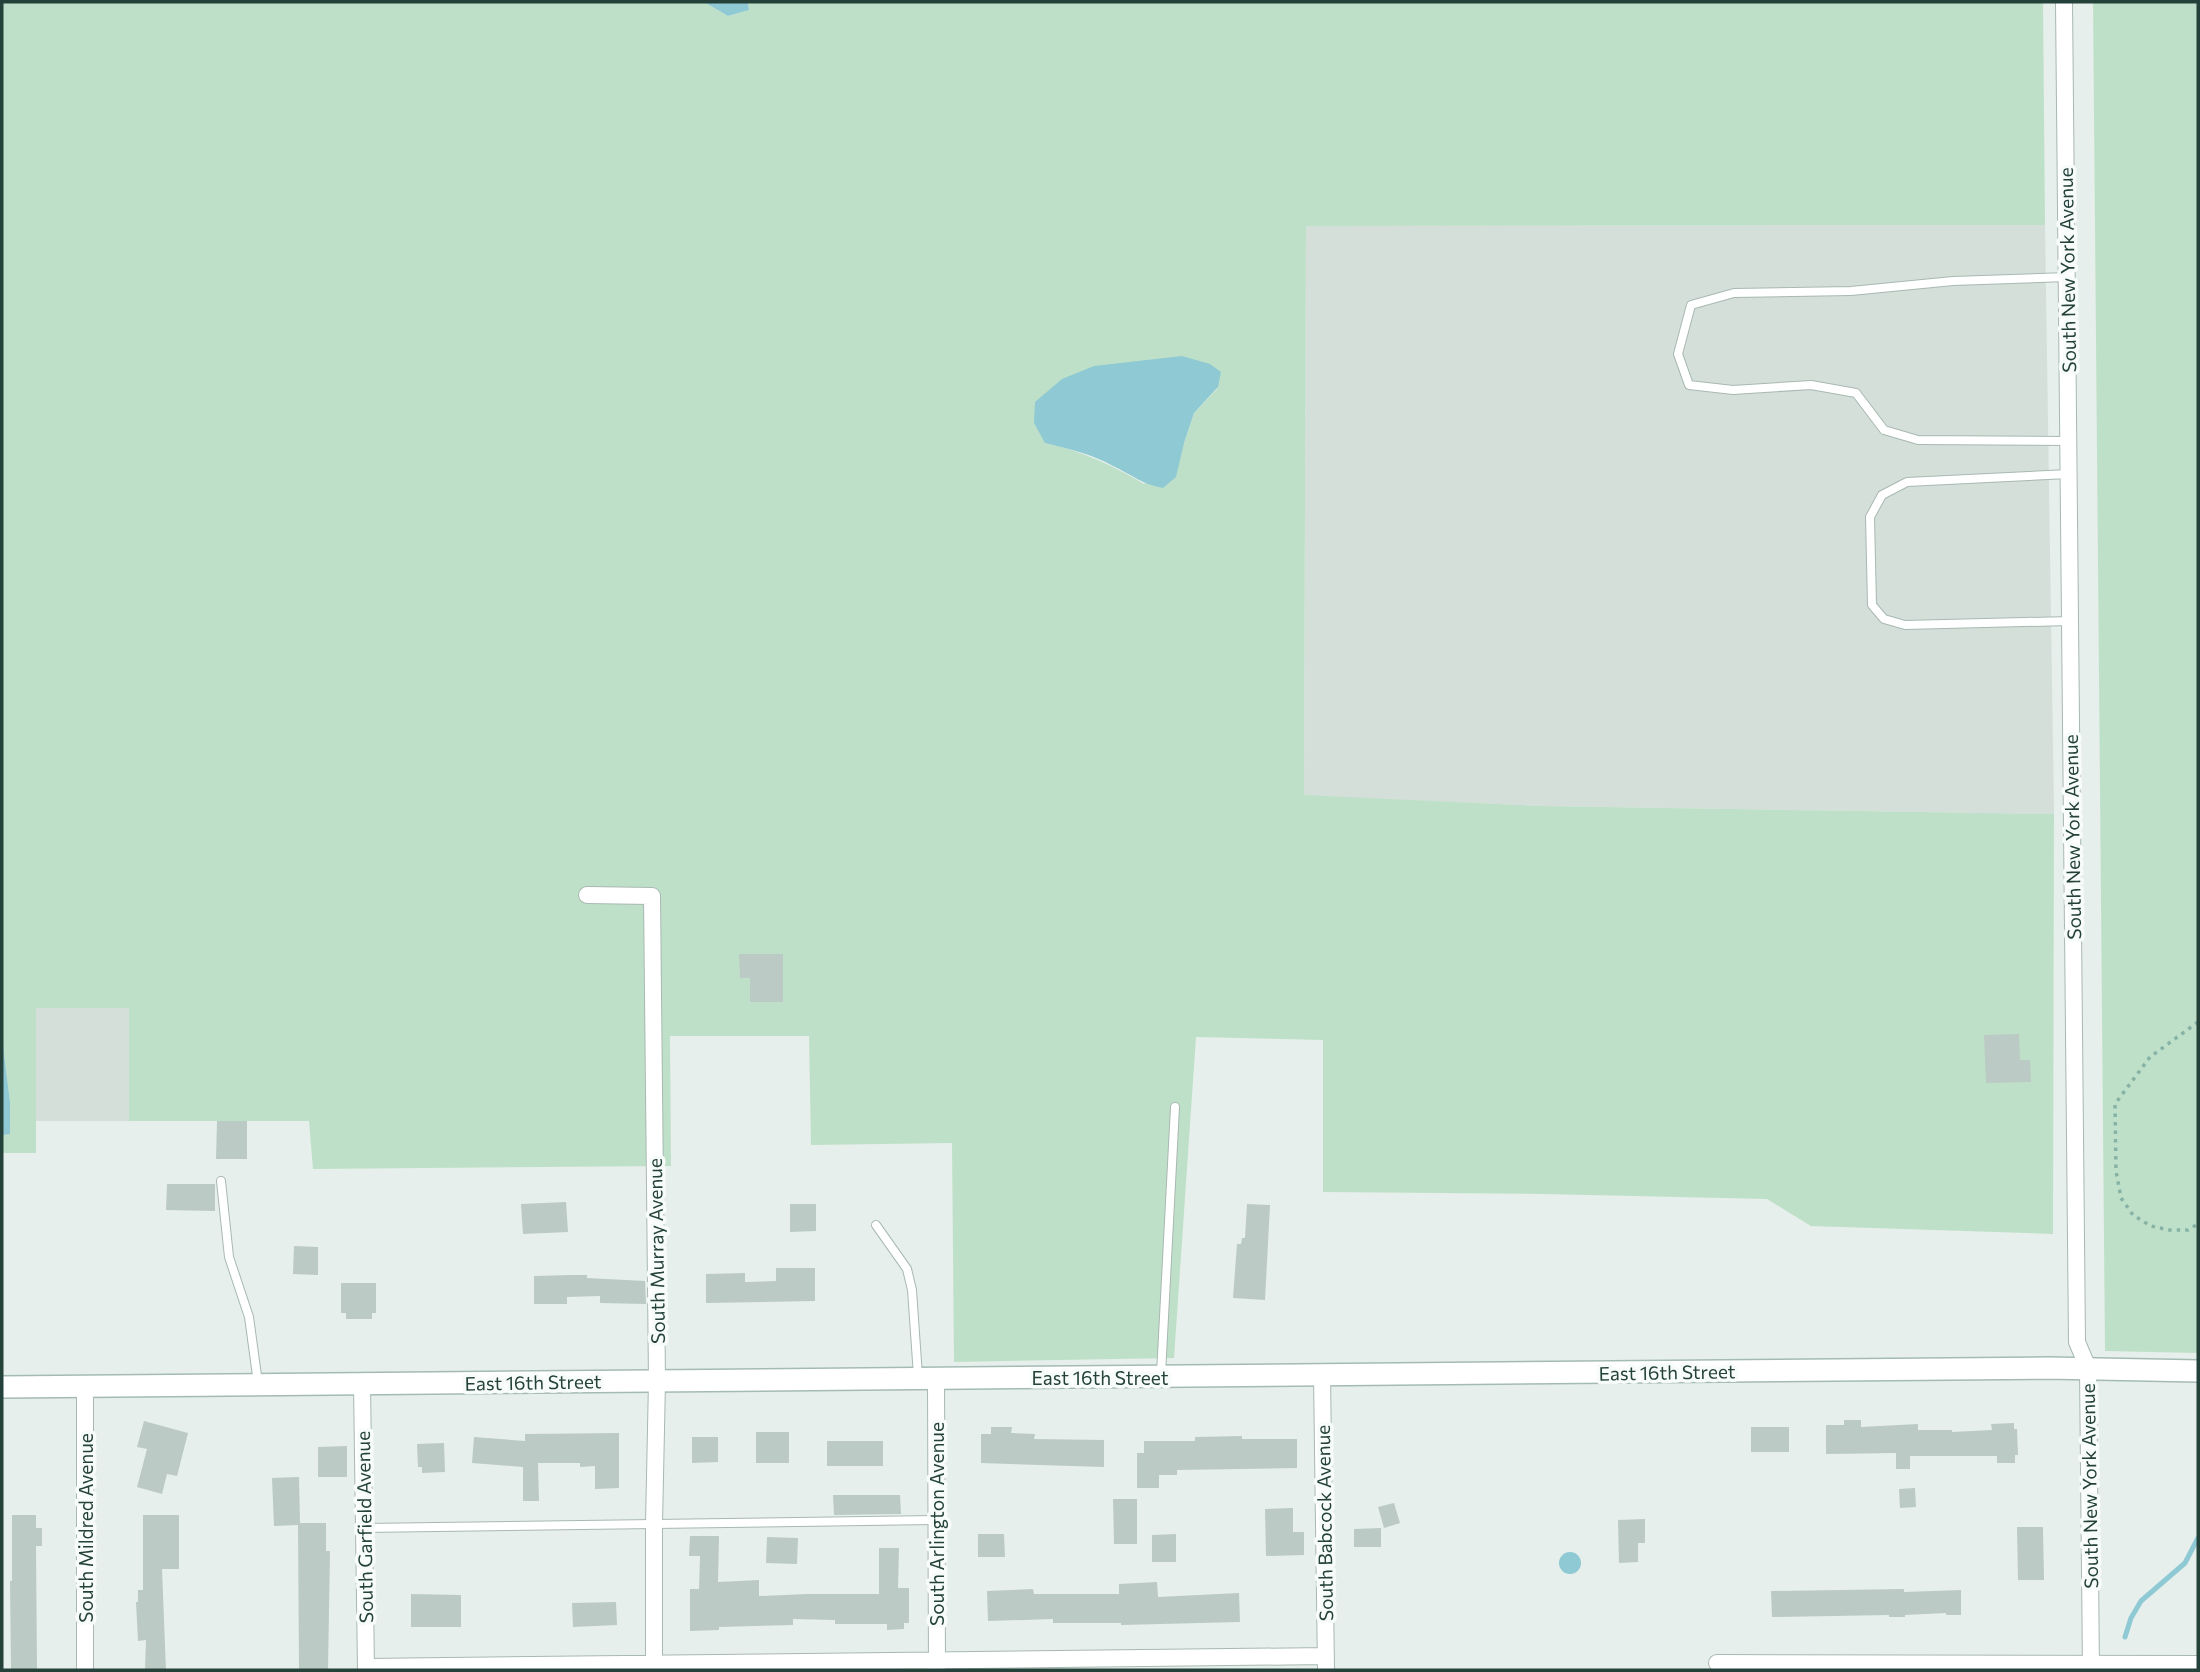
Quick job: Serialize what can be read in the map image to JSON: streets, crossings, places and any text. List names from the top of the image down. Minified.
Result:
{"streets":{"street":["South New York Avenue","South Murray Avenue","East 16th Street","South Babcock Avenue","South Arlington Avenue","South Garfield Avenue","South Mildred Avenue"]},"crossings":[["South New York Avenue","East 16th Street"],["South Murray Avenue","East 16th Street"],["East 16th Street","South Babcock Avenue"],["East 16th Street","South Arlington Avenue"],["East 16th Street","South Garfield Avenue"],["East 16th Street","South Mildred Avenue"]]}
